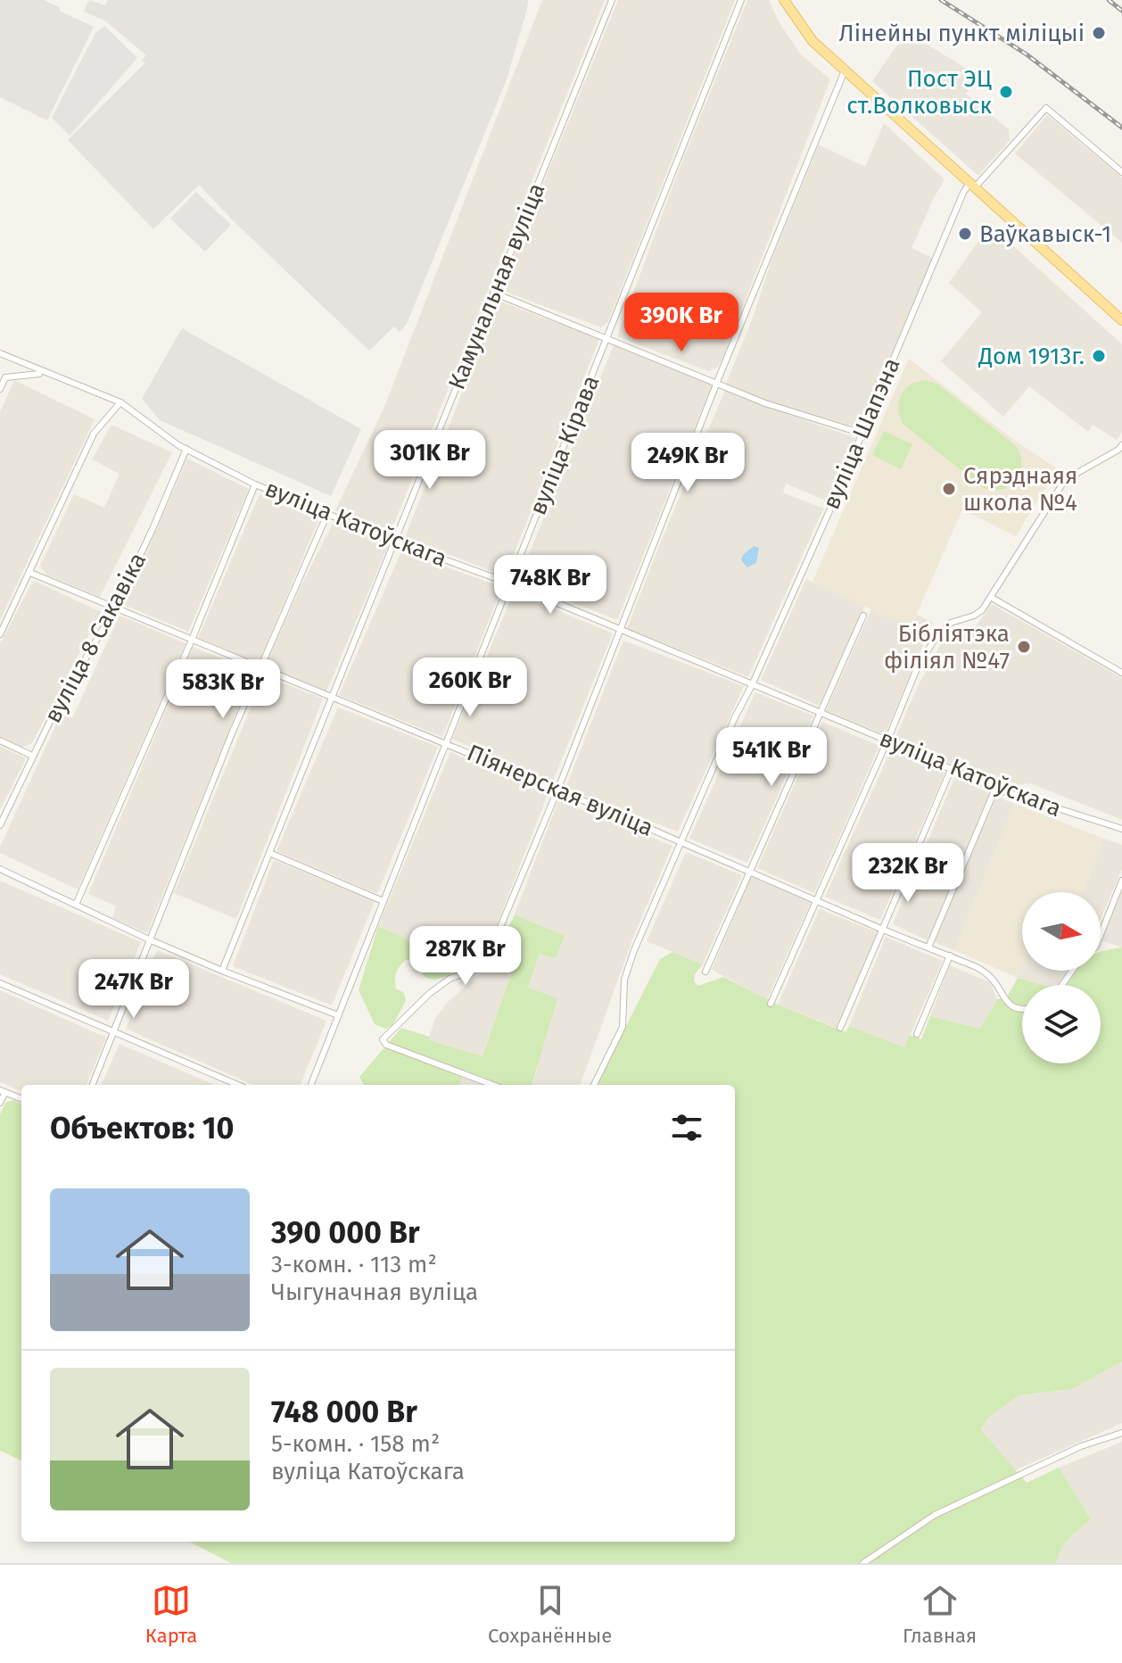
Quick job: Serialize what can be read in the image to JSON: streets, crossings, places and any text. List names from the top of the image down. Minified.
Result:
{"streets":{"street":["Камунальная вуліца","вуліца Шапэна","вуліца Кірава","вуліца Катоўскага","вуліца 8 Сакавіка","Піянерская вуліца"]},"crossings":[["Камунальная вуліца","вуліца Катоўскага"],["Камунальная вуліца","Піянерская вуліца"],["вуліца Шапэна","вуліца Катоўскага"],["вуліца Шапэна","Піянерская вуліца"],["вуліца Кірава","вуліца Катоўскага"],["вуліца Кірава","Піянерская вуліца"],["вуліца Катоўскага","вуліца 8 Сакавіка"],["вуліца 8 Сакавіка","Піянерская вуліца"]],"places":["Лінейны пункт міліцыі","Пост ЭЦ ст.Волковыск","Ваўкавыск-1","Дом 1913г.","Сярэднаяя школа №4","Бібліятэка філіял №47"],"north":"right","page":{"price":["390K Br","301K Br","249K Br","748K Br","260K Br","583K Br","541K Br","232K Br","287K Br","247K Br"],"heading":"Объектов: 10","list":[{"name":"390 000 Br","note":"3-комн. · 113 m² · Чыгуначная вуліца"},{"name":"748 000 Br","note":"5-комн. · 158 m² · вуліца Катоўскага"}],"tabs":["Карта","Сохранённые","Главная"]}}
